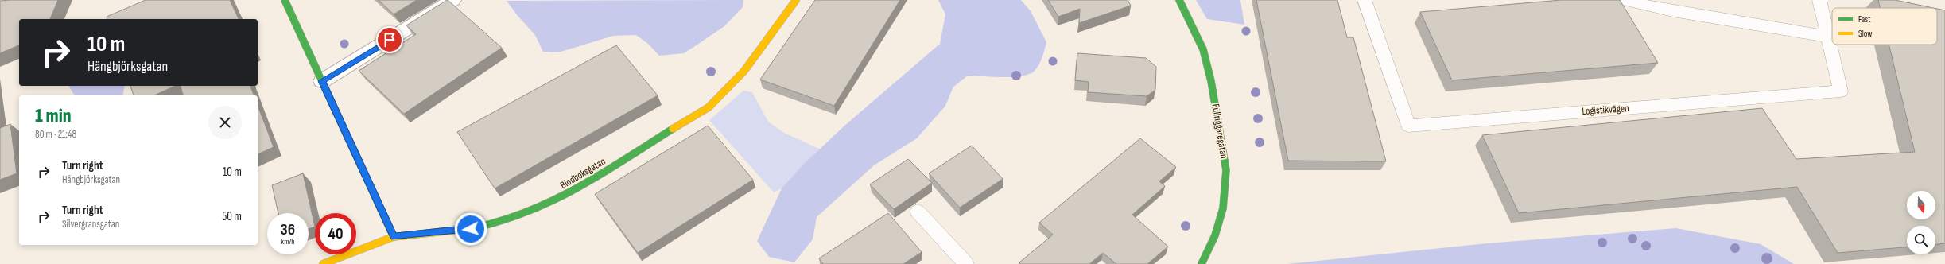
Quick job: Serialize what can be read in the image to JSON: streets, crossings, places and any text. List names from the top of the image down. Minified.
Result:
{"streets":{"street":["Fullriggaregatan","Blodboksgatan"],"lane":["Logistikvägen"]},"legend":["Fast","Slow"],"north":"bottom","page":{"turn":["10 m","Hängbjörksgatan"],"heading":["1 min","80 m · 21:48"],"list":[{"name":"Turn right","note":"Hängbjörksgatan","value":"10 m"},{"name":"Turn right","note":"Silvergransgatan","value":"50 m"}],"speed":"36 km/h","limit":"40"}}
